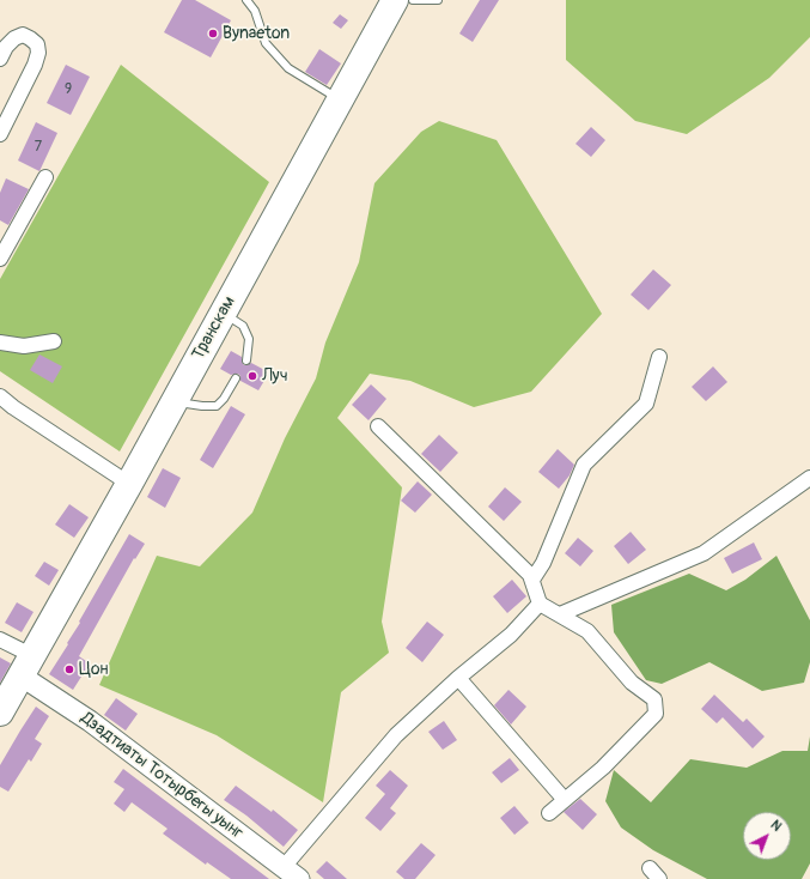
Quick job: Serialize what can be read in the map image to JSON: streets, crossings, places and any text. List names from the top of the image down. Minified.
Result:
{"streets":{"highway":["Транскам"],"street":["Дзадтиаты Тотырбегы уынг"]},"crossings":[["Транскам","Дзадтиаты Тотырбегы уынг"]],"places":["Bynaeton","Луч","Цон"],"house_numbers":["9","7"],"north":"top right"}
